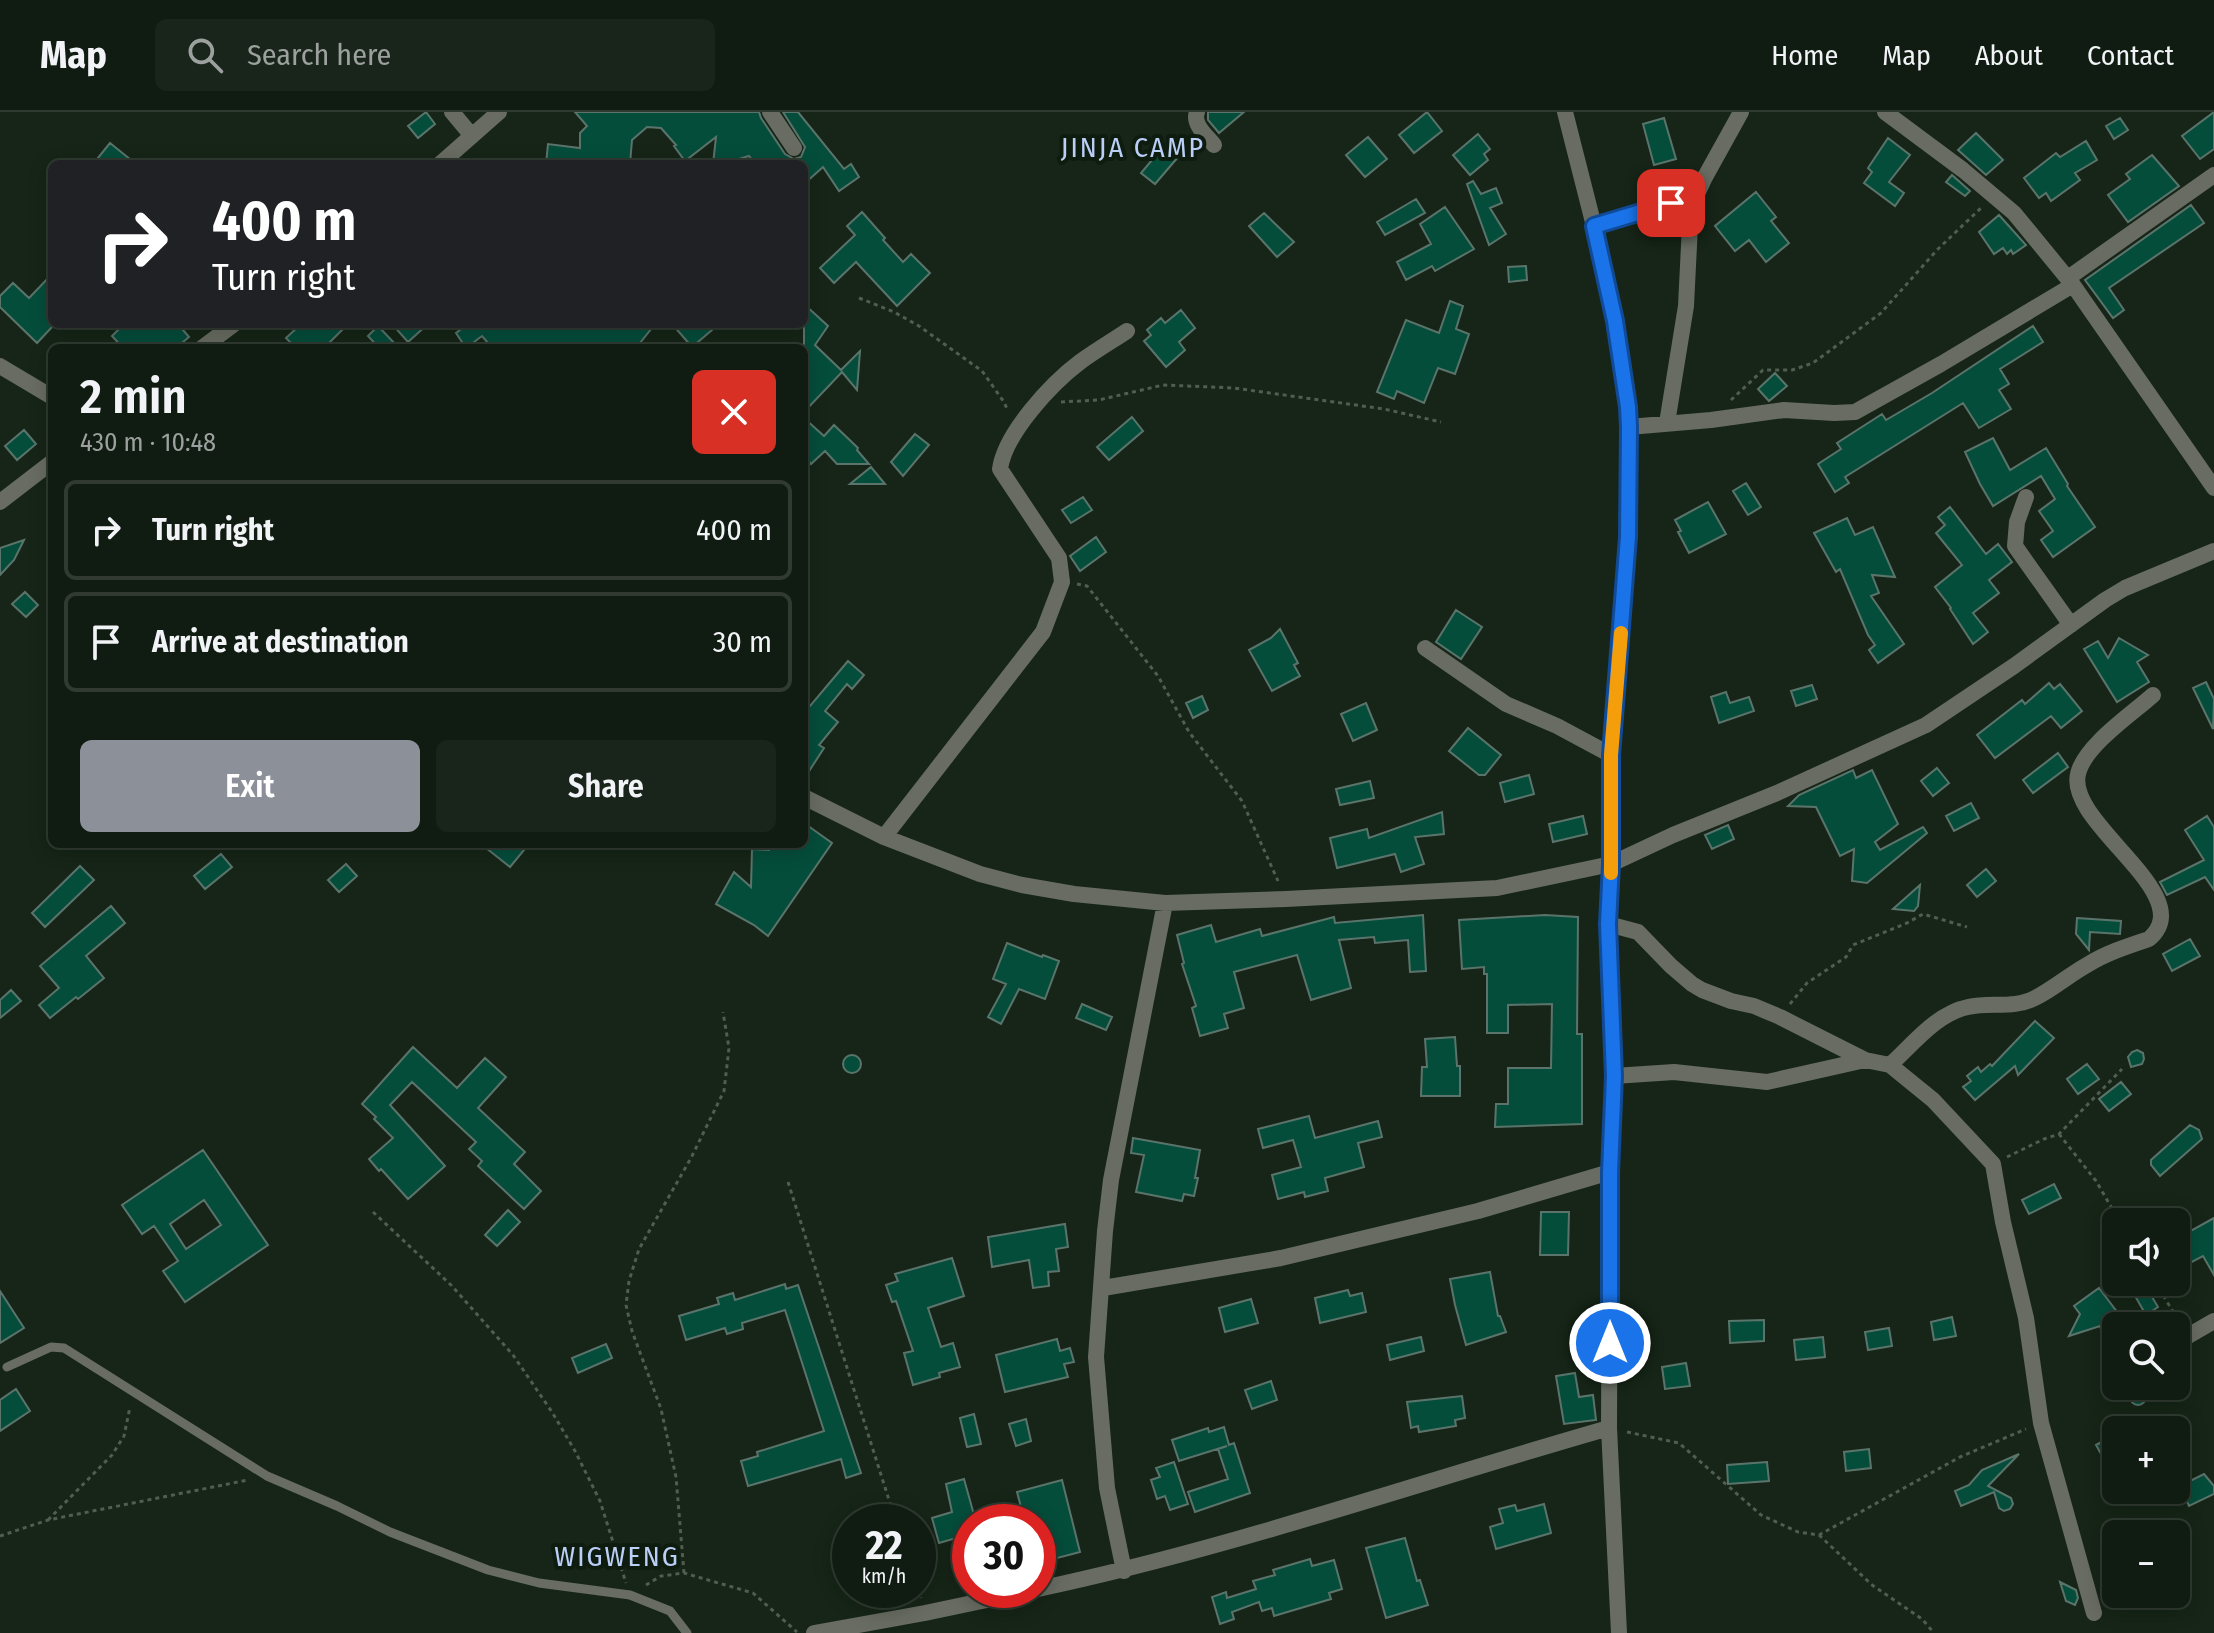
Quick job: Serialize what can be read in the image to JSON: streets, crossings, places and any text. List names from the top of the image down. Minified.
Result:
{"districts":["JINJA CAMP","WIGWENG"],"page":{"header":"Map","search":"Search here","nav":["Home","Map","About","Contact"],"turn":["400 m","Turn right"],"heading":["2 min","430 m · 10:48"],"list":[{"name":"Turn right","value":"400 m"},{"name":"Arrive at destination","value":"30 m"}],"buttons":["Exit","Share"],"map_buttons":["+","−"],"speed":"22 km/h","limit":"30"}}
